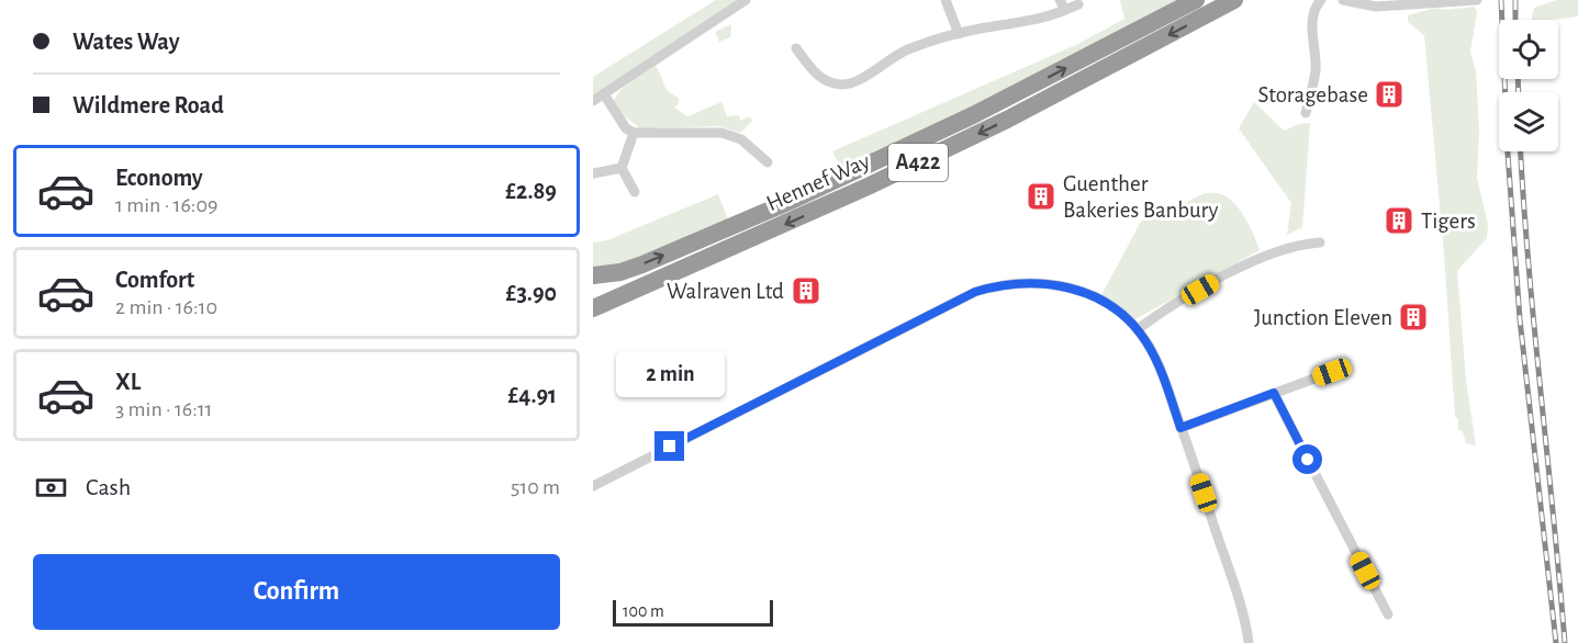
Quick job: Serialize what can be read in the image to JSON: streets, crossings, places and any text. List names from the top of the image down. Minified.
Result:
{"streets":{"highway":["A422","Hennef Way"]},"places":{"building":["Storagebase","Guenther Bakeries Banbury","Tigers","Walraven Ltd","Junction Eleven"]},"scale_bar":"100 m","page":{"banner":["Wates Way","Wildmere Road"],"list":[{"name":"Economy","note":"1 min · 16:09","value":"£2.89"},{"name":"Comfort","note":"2 min · 16:10","value":"£3.90"},{"name":"XL","note":"3 min · 16:11","value":"£4.91"}],"bubble":"2 min","pay":["Cash","510 m"],"buttons":"Confirm","scale":"100 m"}}
